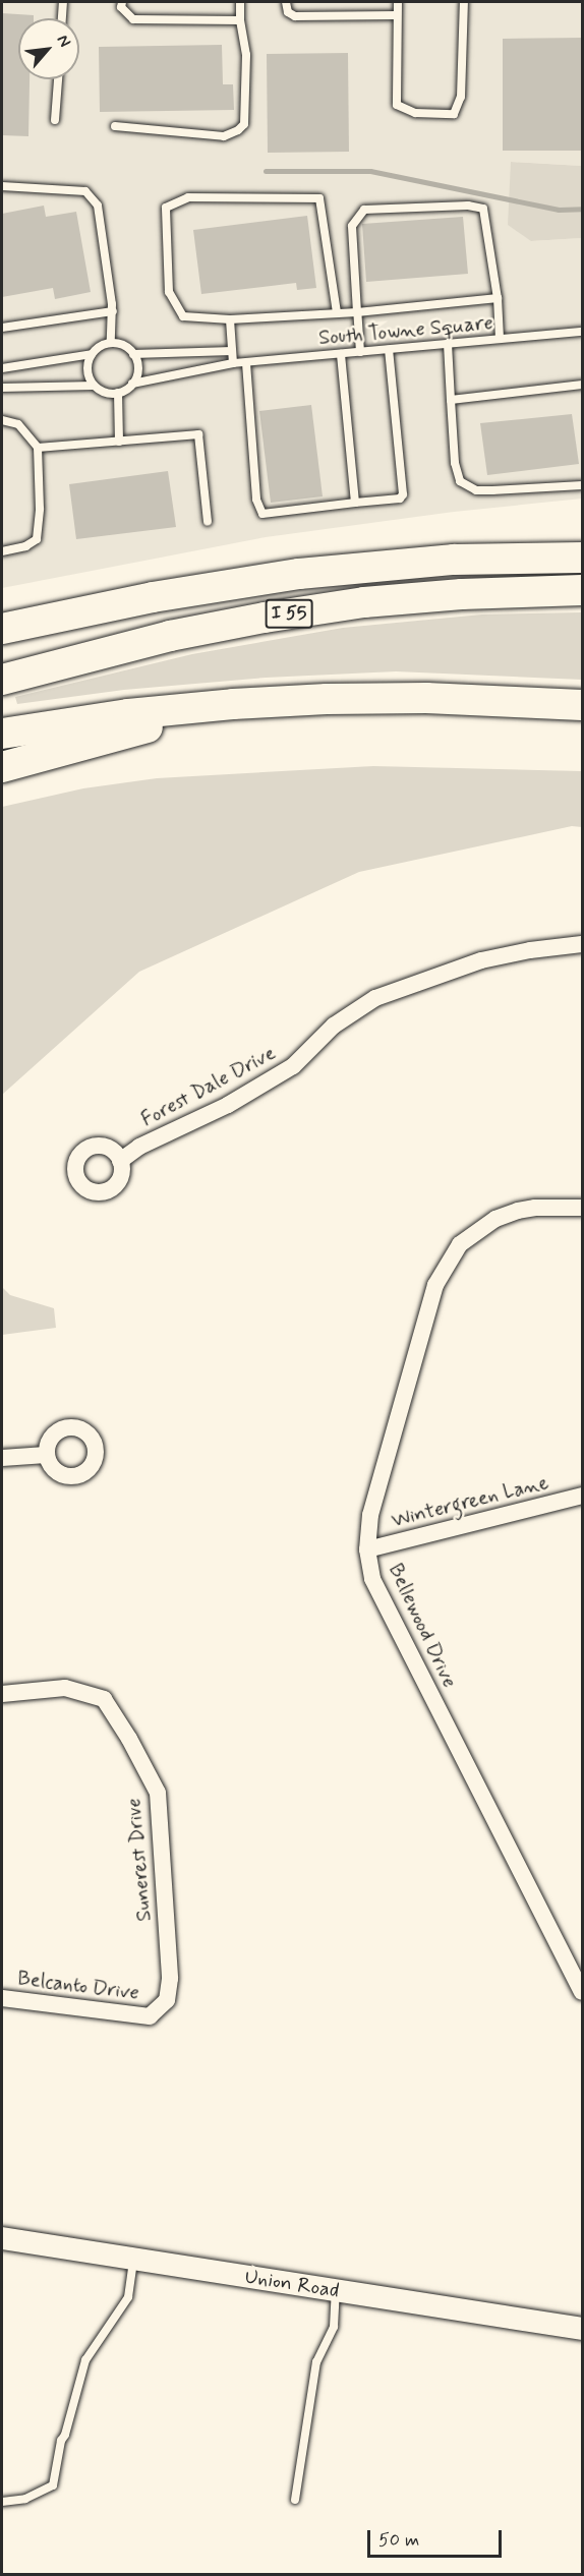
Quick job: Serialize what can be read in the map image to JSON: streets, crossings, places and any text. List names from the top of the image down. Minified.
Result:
{"streets":{"highway":["I 55"],"main road":["Union Road"],"street":["Forest Dale Drive","Wintergreen Lane","Bellewood Drive","Sunerest Drive","Belcanto Drive"],"lane":["South Towne Square"]},"crossings":[["Wintergreen Lane","Bellewood Drive"],["Sunerest Drive","Belcanto Drive"]],"scale_bar":"50 m","north":"top right"}
